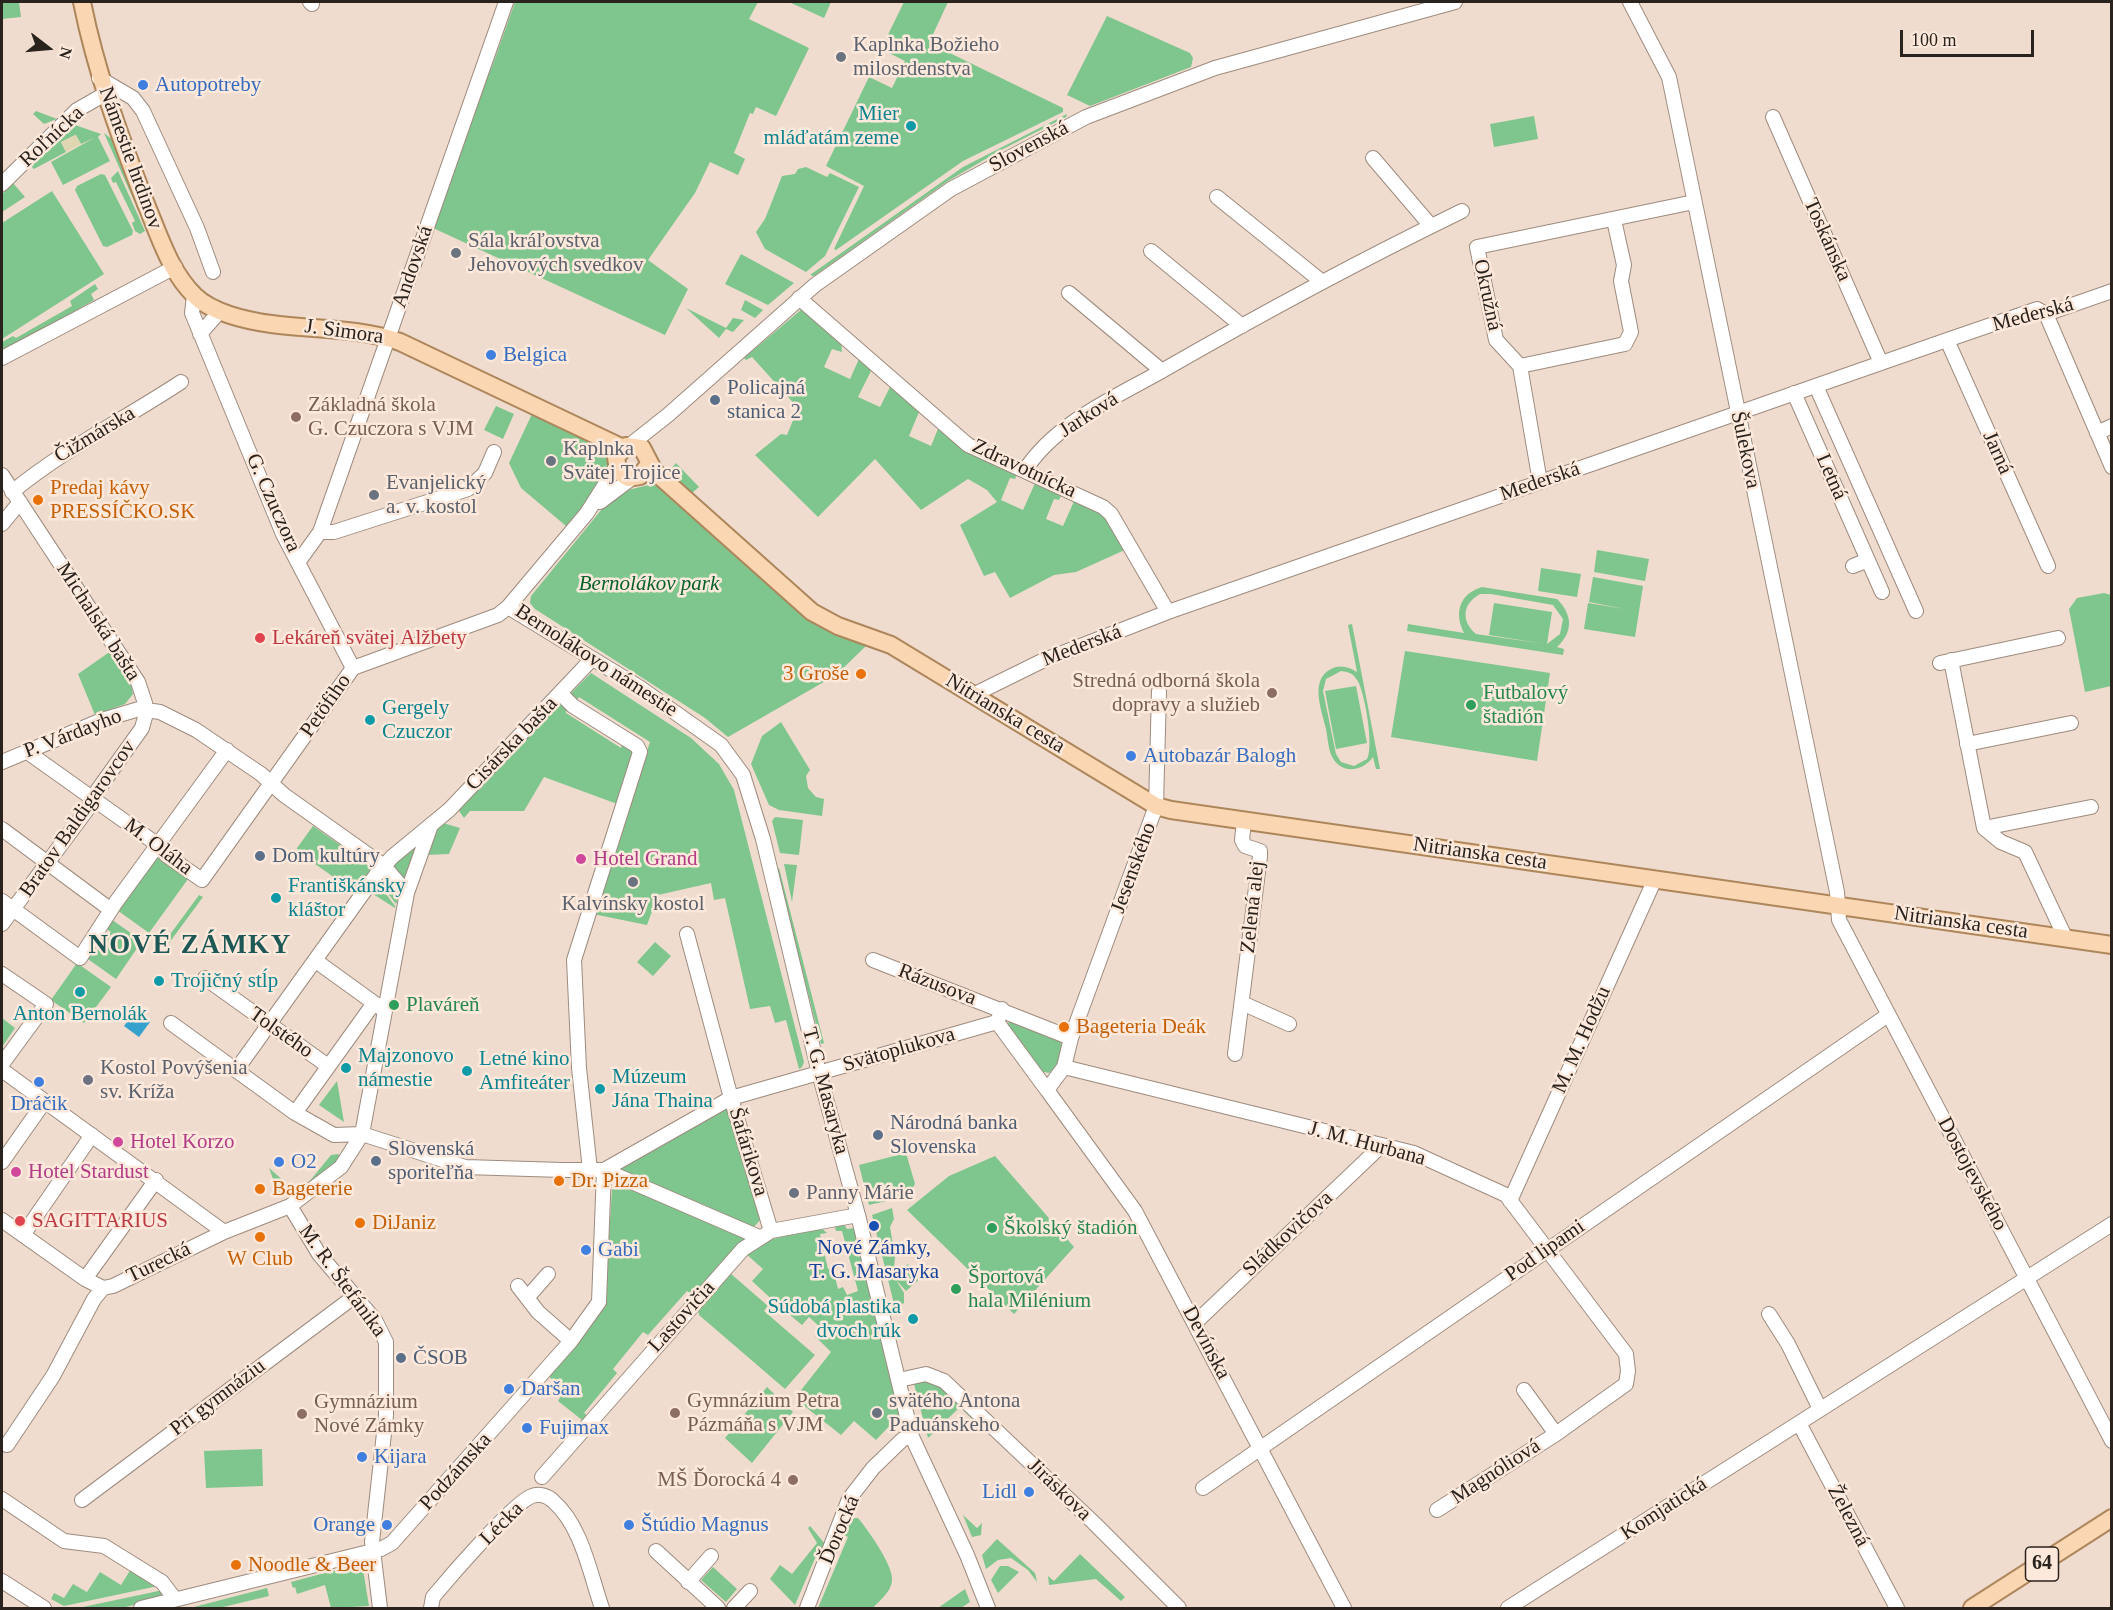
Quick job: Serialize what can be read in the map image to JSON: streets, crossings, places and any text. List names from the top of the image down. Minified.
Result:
{"streets":{"main road":["Námestie hrdinov","J. Simora","Bernolákovo námestie","Nitrianska cesta","64"],"street":["Roľnícka","Slovenská","Toskánska","Andovská","Okružná","Mederská","Jarková","Čižmárska","Šulekova","Jarná","Zdravotnícka","Letná","G. Czuczora","Michalská bašta","Petöfiho","P. Várdayho","Cisárska bašta","Bratov Baldigarovcov","M. Oláha","Jesenského","Zelená alej","Rázusova","Tolstého","M. M. Hodžu","Svätoplukova","T. G. Masaryka","J. M. Hurbana","Šafárikova","Dostojevského","Sládkovičova","Pod lipami","Turecká","M. R. Štefánika","Lastovičia","Devínska","Pri gymnáziu","Podzámska","Magnóliová","Jiráskova","Komjatická","Železná","Lécka","Ďorocká"]},"crossings":[["Roľnícka","Námestie hrdinov"],["Slovenská","J. Simora"],["Slovenská","Zdravotnícka"],["Slovenská","Bernolákovo námestie"],["Slovenská","Nitrianska cesta"],["Námestie hrdinov","J. Simora"],["Toskánska","Mederská"],["Andovská","J. Simora"],["Andovská","G. Czuczora"],["Okružná","Šulekova"],["Mederská","Šulekova"],["Mederská","Jarná"],["Mederská","Zdravotnícka"],["Mederská","Letná"],["Mederská","Nitrianska cesta"],["J. Simora","G. Czuczora"],["J. Simora","Bernolákovo námestie"],["J. Simora","Nitrianska cesta"],["Jarková","Zdravotnícka"],["Čižmárska","Michalská bašta"],["Šulekova","Nitrianska cesta"],["Šulekova","Dostojevského"],["G. Czuczora","Petöfiho"],["Michalská bašta","Petöfiho"],["Michalská bašta","P. Várdayho"],["Michalská bašta","Cisárska bašta"],["Michalská bašta","Bratov Baldigarovcov"],["Bernolákovo námestie","Petöfiho"],["Bernolákovo námestie","Nitrianska cesta"],["Bernolákovo námestie","Cisárska bašta"],["Bernolákovo námestie","T. G. Masaryka"],["Petöfiho","M. Oláha"],["Nitrianska cesta","Jesenského"],["Nitrianska cesta","Zelená alej"],["Nitrianska cesta","M. M. Hodžu"],["Nitrianska cesta","Dostojevského"],["P. Várdayho","Bratov Baldigarovcov"],["P. Várdayho","M. Oláha"],["Cisárska bašta","Tolstého"],["Cisárska bašta","Podzámska"],["Bratov Baldigarovcov","M. Oláha"],["Jesenského","Rázusova"],["Jesenského","J. M. Hurbana"],["Rázusova","Svätoplukova"],["Rázusova","Devínska"],["M. M. Hodžu","J. M. Hurbana"],["Svätoplukova","T. G. Masaryka"],["Svätoplukova","Šafárikova"],["Svätoplukova","Devínska"],["Svätoplukova","Podzámska"],["T. G. Masaryka","Lastovičia"],["T. G. Masaryka","Jiráskova"],["T. G. Masaryka","Ďorocká"],["J. M. Hurbana","Sládkovičova"],["J. M. Hurbana","Pod lipami"],["J. M. Hurbana","Magnóliová"],["Šafárikova","Lastovičia"],["Dostojevského","Pod lipami"],["Dostojevského","Komjatická"],["Sládkovičova","Devínska"],["Pod lipami","Devínska"],["Turecká","M. R. Štefánika"],["M. R. Štefánika","Pri gymnáziu"],["M. R. Štefánika","Podzámska"],["Komjatická","Železná"]],"districts":["NOVÉ ZÁMKY"],"parks":["Bernolákov park"],"places":["Kaplnka Božieho milosrdenstva","Autopotreby","Mier mláďatám zeme","Sála kráľovstva Jehovových svedkov","Belgica","Policajná stanica 2","Základná škola G. Czuczora s VJM","Kaplnka Svätej Trojice","Evanjelický a. v. kostol","Predaj kávy PRESSÍČKO.SK","Lekáreň svätej Alžbety","3 Groše","Stredná odborná škola dopravy a služieb","Futbalový štadión","Gergely Czuczor","Autobazár Balogh","Dom kultúry","Hotel Grand","Kalvínsky kostol","Františkánsky kláštor","Trojičný stĺp","Anton Bernolák","Plaváreň","Bageteria Deák","Majzonovo námestie","Letné kino Amfiteáter","Kostol Povýšenia sv. Kríža","Dráčik","Múzeum Jána Thaina","Národná banka Slovenska","Hotel Korzo","Slovenská sporiteľňa","O2","Hotel Stardust","Dr. Pizza","Bageterie","Panny Márie","SAGITTARIUS","DiJaniz","Nové Zámky, T. G. Masaryka","Školský štadión","W Club","Gabi","Športová hala Milénium","Súdobá plastika dvoch rúk","ČSOB","Daršan","Gymnázium Petra Pázmáňa s VJM","svätého Antona Paduánskeho","Gymnázium Nové Zámky","Fujimax","Kijara","MŠ Ďorocká 4","Lidl","Orange","Štúdio Magnus","Noodle & Beer"],"scale_bar":"100 m","north":"right"}
